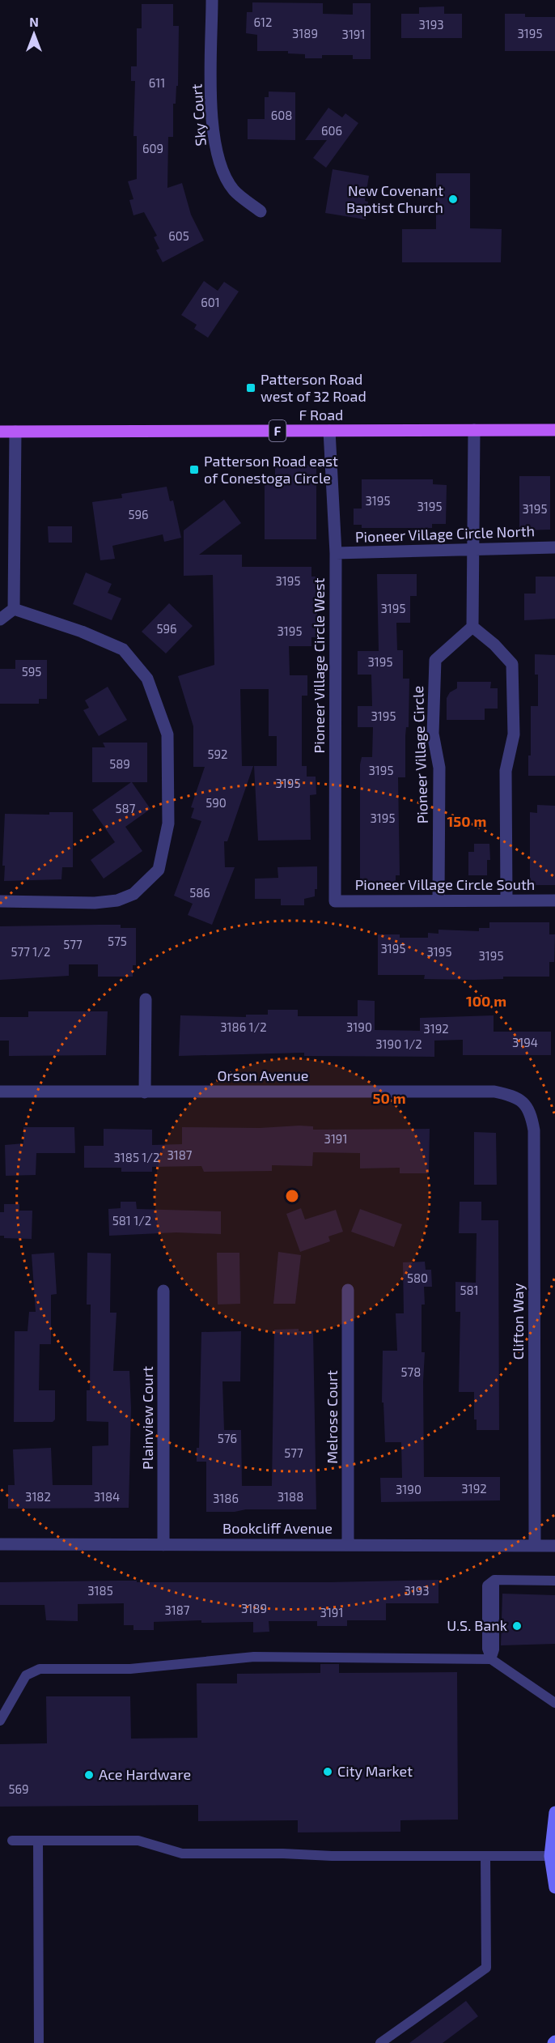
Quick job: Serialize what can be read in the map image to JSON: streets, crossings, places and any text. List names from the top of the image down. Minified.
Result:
{"streets":{"main road":["F Road","F"],"street":["Sky Court","Pioneer Village Circle North","Pioneer Village Circle West","Pioneer Village Circle","Pioneer Village Circle South","Orson Avenue","Clifton Way","Melrose Court","Plainview Court","Bookcliff Avenue"]},"crossings":[["F Road","Pioneer Village Circle West"],["Pioneer Village Circle North","Pioneer Village Circle West"],["Pioneer Village Circle West","Pioneer Village Circle South"],["Pioneer Village Circle","Pioneer Village Circle South"],["Orson Avenue","Clifton Way"],["Clifton Way","Bookcliff Avenue"],["Melrose Court","Bookcliff Avenue"],["Plainview Court","Bookcliff Avenue"]],"places":{"other":["New Covenant Baptist Church","U.S. Bank","City Market","Ace Hardware"],"transit":["Patterson Road west of 32 Road","Patterson Road east of Conestoga Circle"]},"house_numbers":["612","3193","3189","3195","3191","611","608","606","609","605","601","3195","3195","3195","596","3195","3195","596","3195","3195","595","3195","592","589","3195","3195","590","587","3195","586","575","577","3195","577 1/2","3195","3195","3186 1/2","3190","3192","3194","3190 1/2","3191","3187","3185 1/2","581 1/2","580","581","578","576","577","3192","3190","3182","3184","3188","3186","3185","3193","3189","3187","3191","569"],"north":"top","rings":["150 m","100 m","50 m"]}
